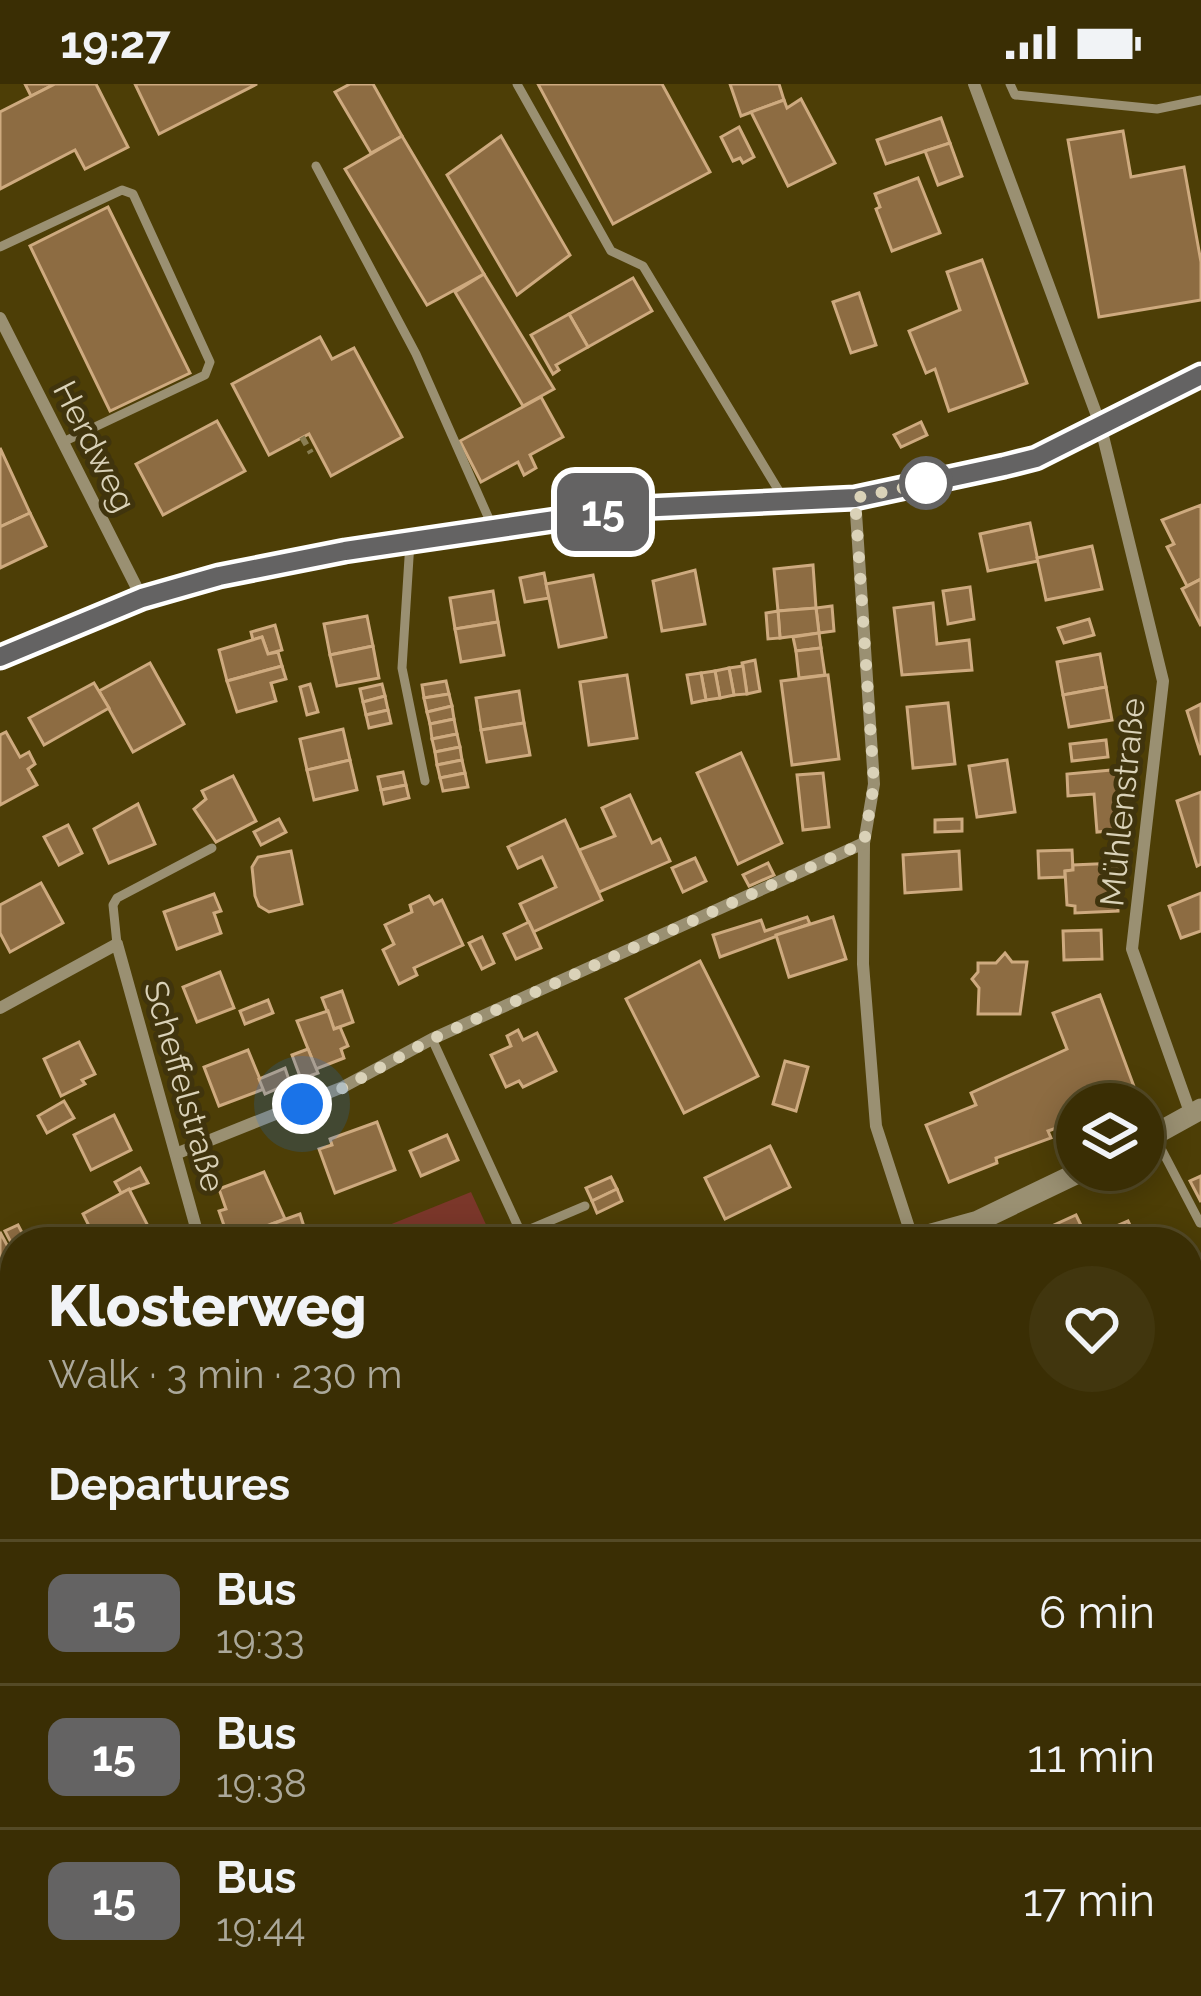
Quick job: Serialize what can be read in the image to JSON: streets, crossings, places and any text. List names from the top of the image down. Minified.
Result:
{"streets":{"street":["Herdweg","Mühlenstraße","Scheffelstraße"]},"lines":["bus line 15"],"page":{"status":"19:27","on_map":"15","heading":[["Klosterweg","Walk · 3 min · 230 m"],"Departures"],"list":[{"mark":"15","name":"Bus","note":"19:33","value":"6 min"},{"mark":"15","name":"Bus","note":"19:38","value":"11 min"},{"mark":"15","name":"Bus","note":"19:44","value":"17 min"}]}}
